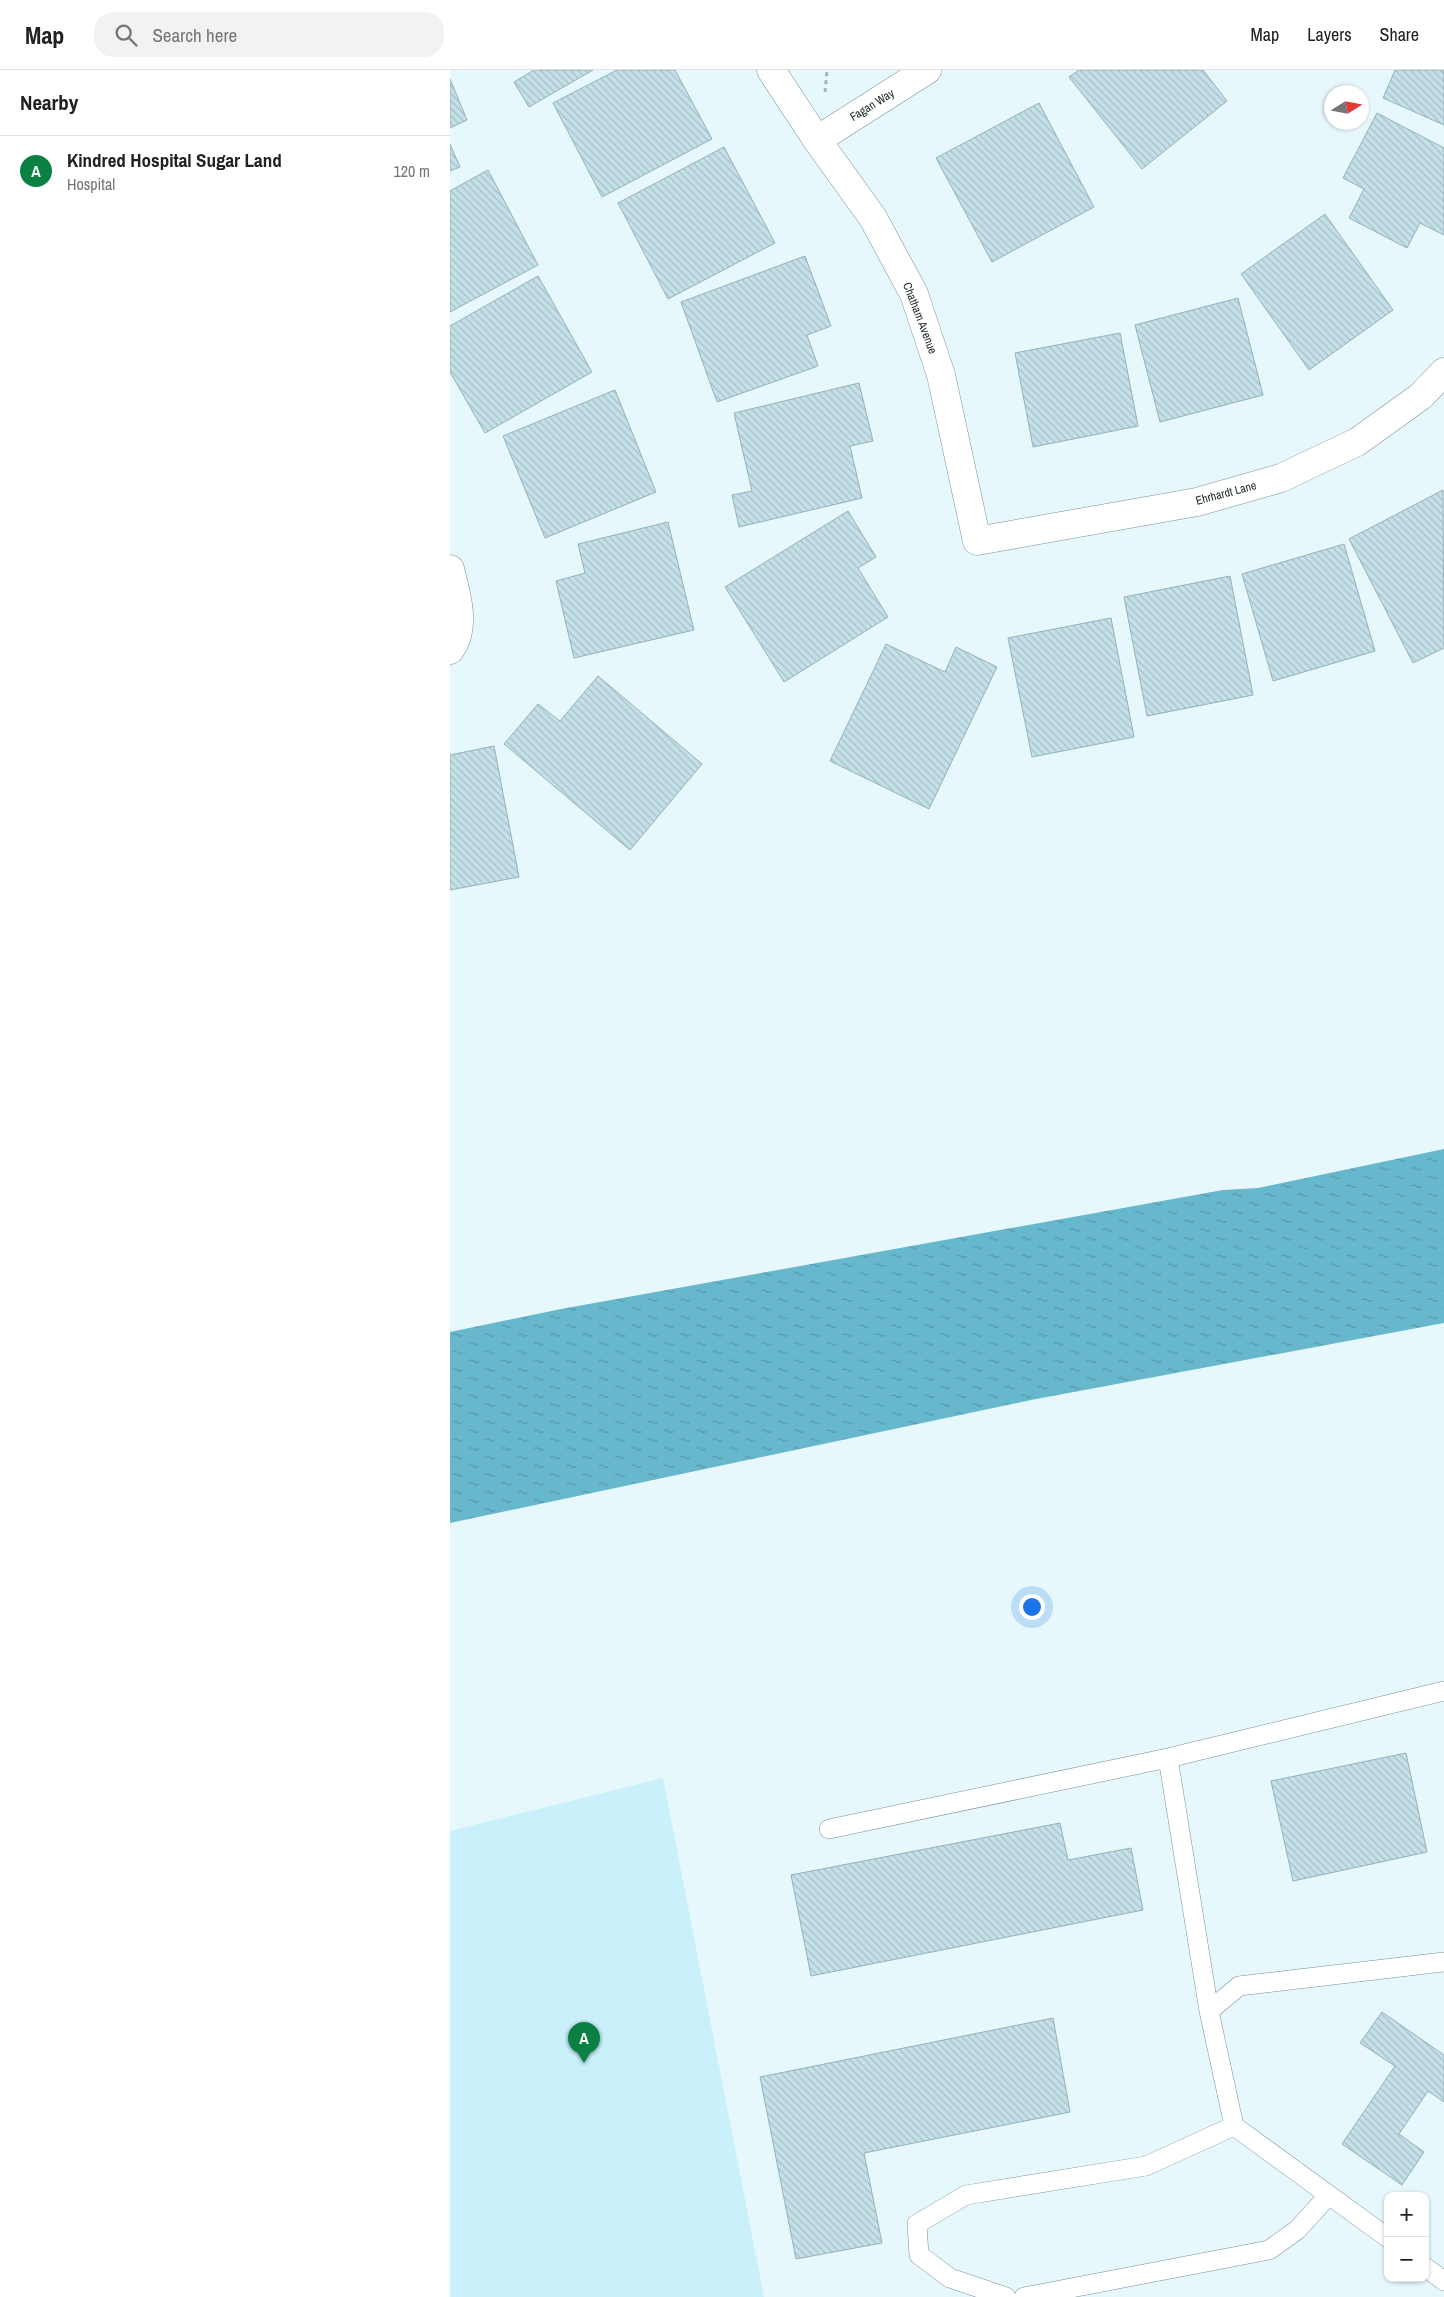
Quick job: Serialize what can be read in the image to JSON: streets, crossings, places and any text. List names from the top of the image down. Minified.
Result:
{"streets":{"street":["Fagan Way","Chatham Avenue","Ehrhardt Lane"]},"crossings":[["Fagan Way","Chatham Avenue"],["Chatham Avenue","Ehrhardt Lane"]],"north":"right","page":{"header":"Map","search":"Search here","nav":["Map","Layers","Share"],"heading":"Nearby","list":[{"mark":"A","name":"Kindred Hospital Sugar Land","note":"Hospital","value":"120 m"}],"pins":"A","map_buttons":["+","−"]}}
